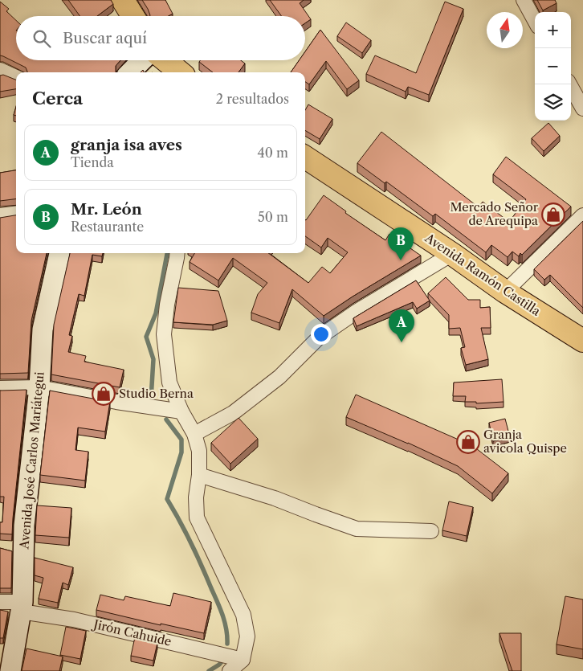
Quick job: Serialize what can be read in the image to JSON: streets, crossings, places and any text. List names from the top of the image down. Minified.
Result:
{"streets":{"highway":["Avenida Ramón Castilla"],"street":["Avenida José Carlos Mariátegui","Jirón Cahuide"]},"crossings":[["Avenida José Carlos Mariátegui","Jirón Cahuide"]],"places":{"shop":["Mercado Señor de Arequipa","Studio Berna","Granja avicola Quispe"]},"north":"top","page":{"map_buttons":["+","−"],"search":"Buscar aquí","heading":["Cerca","2 resultados"],"list":[{"mark":"A","name":"granja isa aves","note":"Tienda","value":"40 m"},{"mark":"B","name":"Mr. León","note":"Restaurante","value":"50 m"}],"pins":["B","A"]}}
